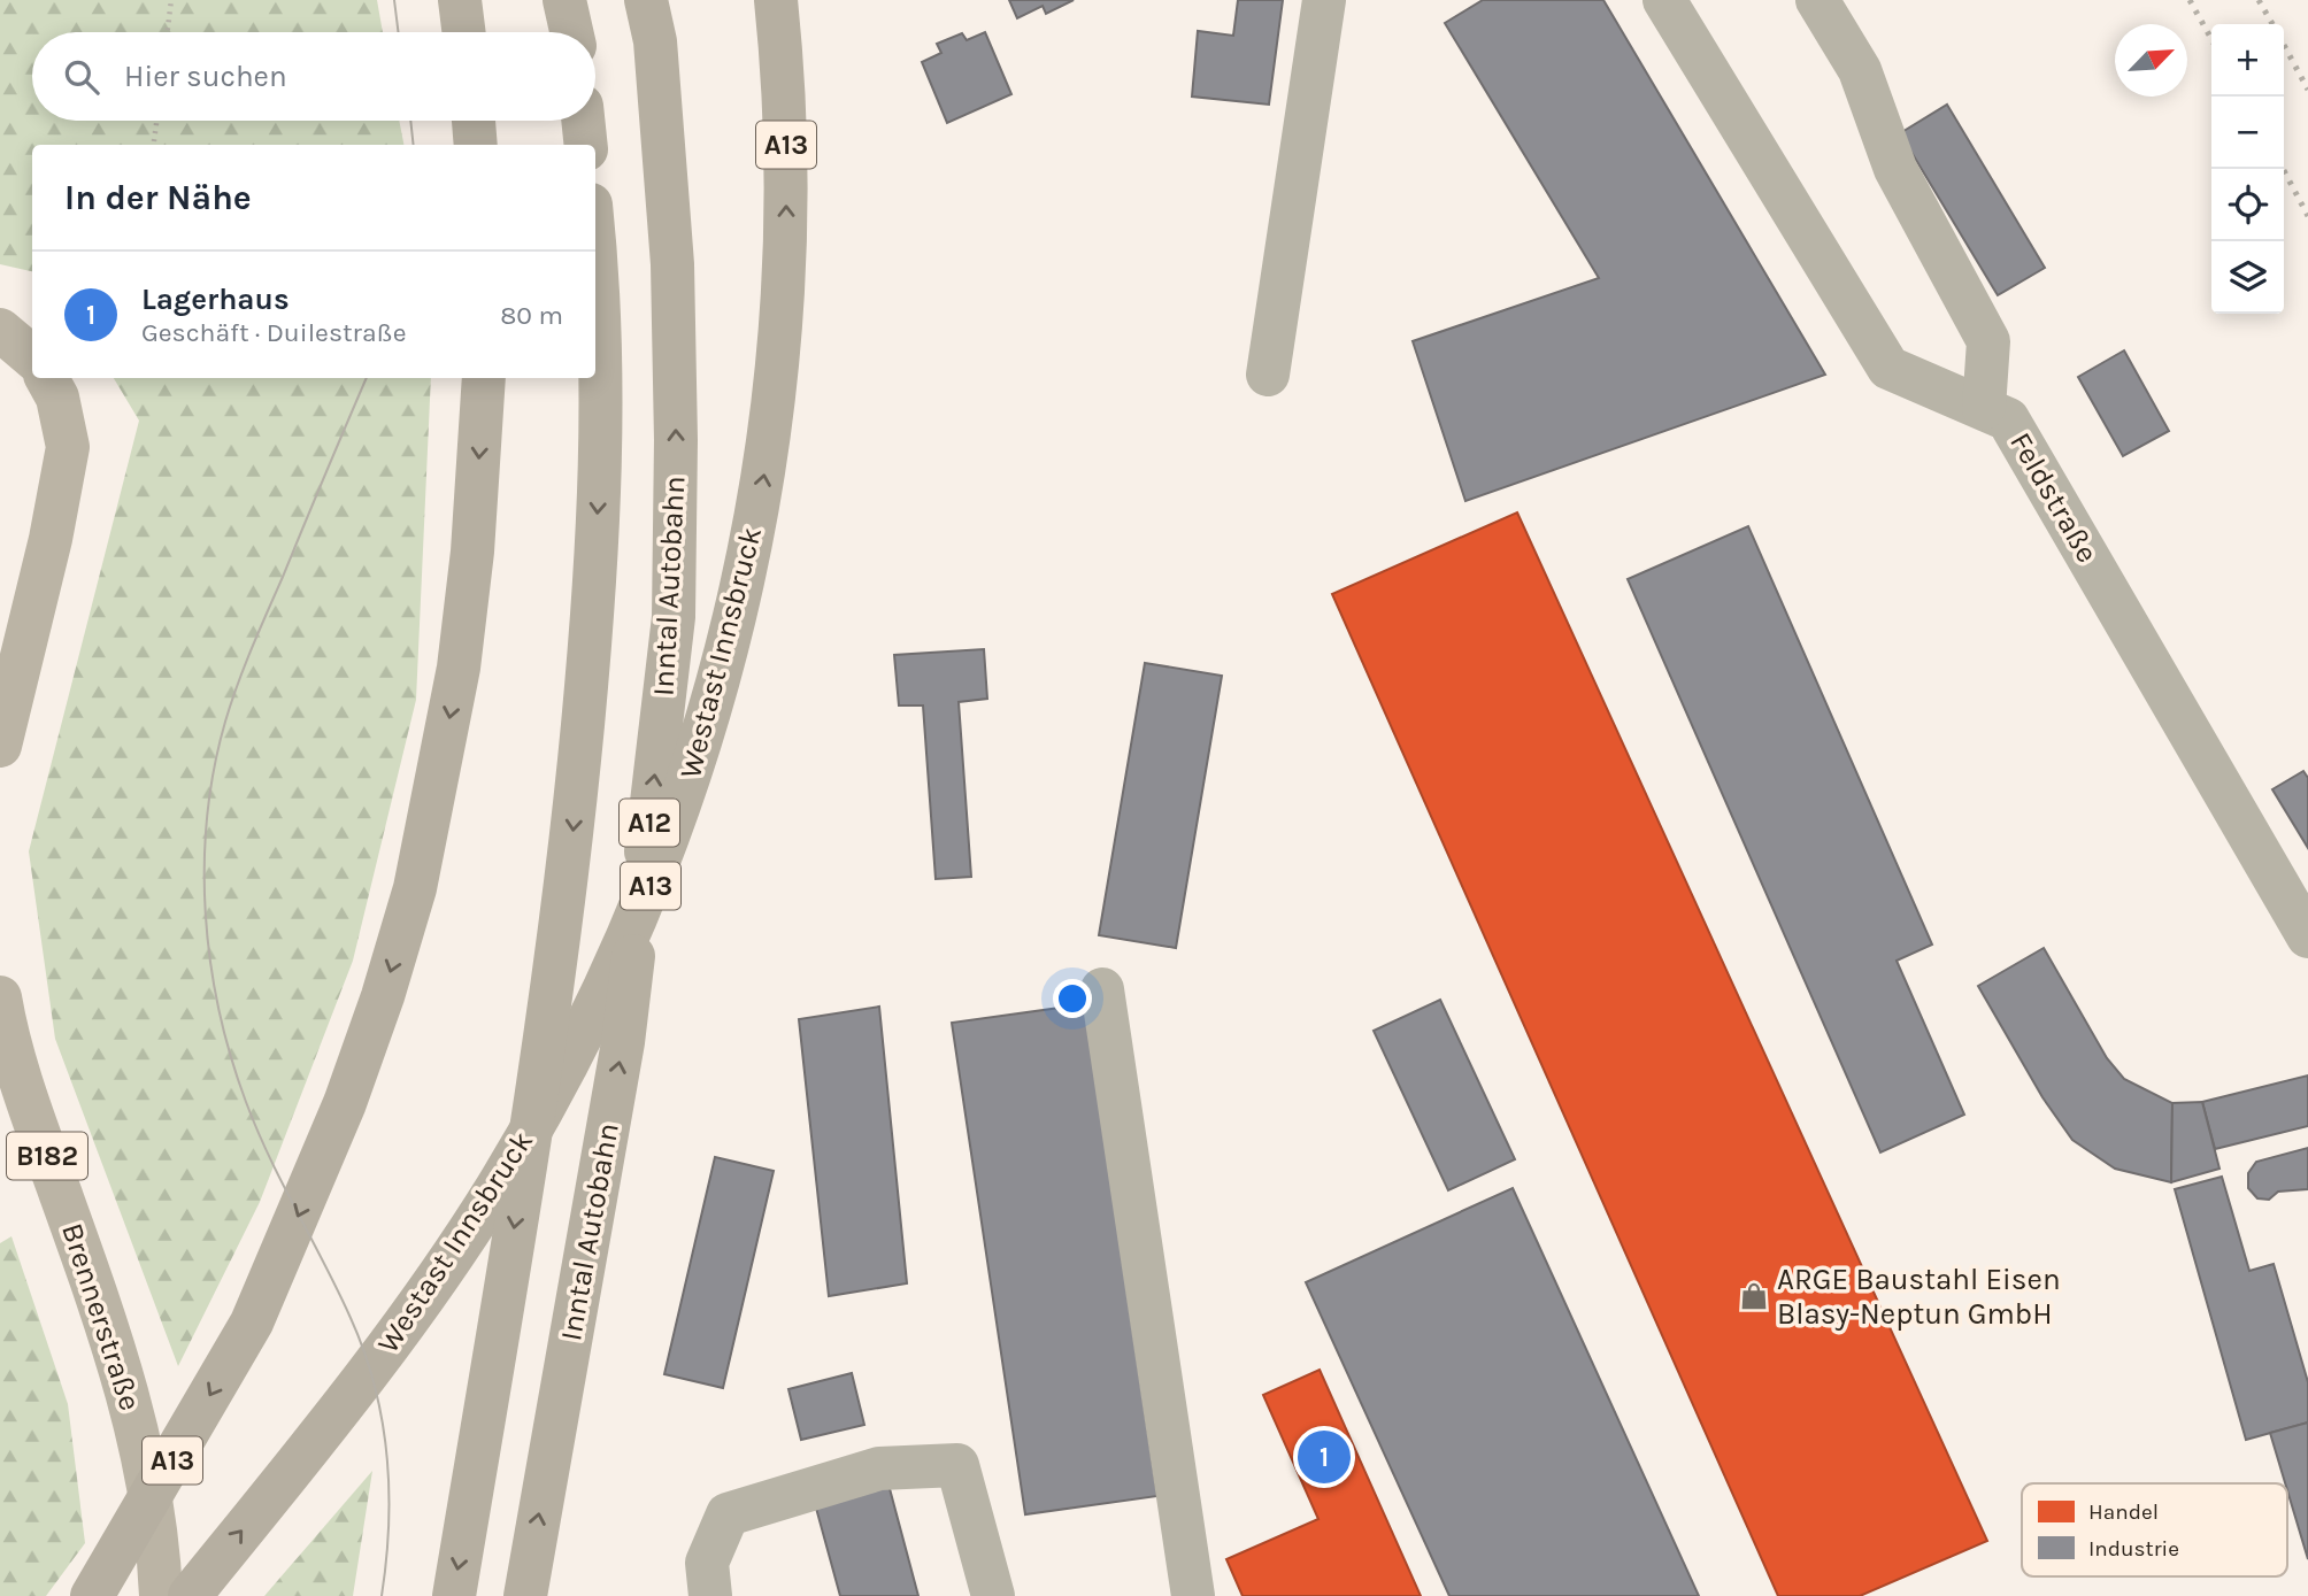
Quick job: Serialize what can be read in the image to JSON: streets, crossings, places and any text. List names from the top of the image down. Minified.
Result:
{"streets":{"highway":["A13","Inntal Autobahn","Westast Innsbruck","A12"],"main road":["B182","Brennerstraße"],"street":["Feldstraße"]},"places":{"shop":["ARGE Baustahl Eisen Blasy-Neptun GmbH"]},"legend":["Handel","Industrie"],"north":"top right","page":{"map_buttons":["+","−"],"search":"Hier suchen","heading":"In der Nähe","list":[{"mark":"1","name":"Lagerhaus","note":"Geschäft · Duilestraße","value":"80 m"}],"pins":"1"}}
